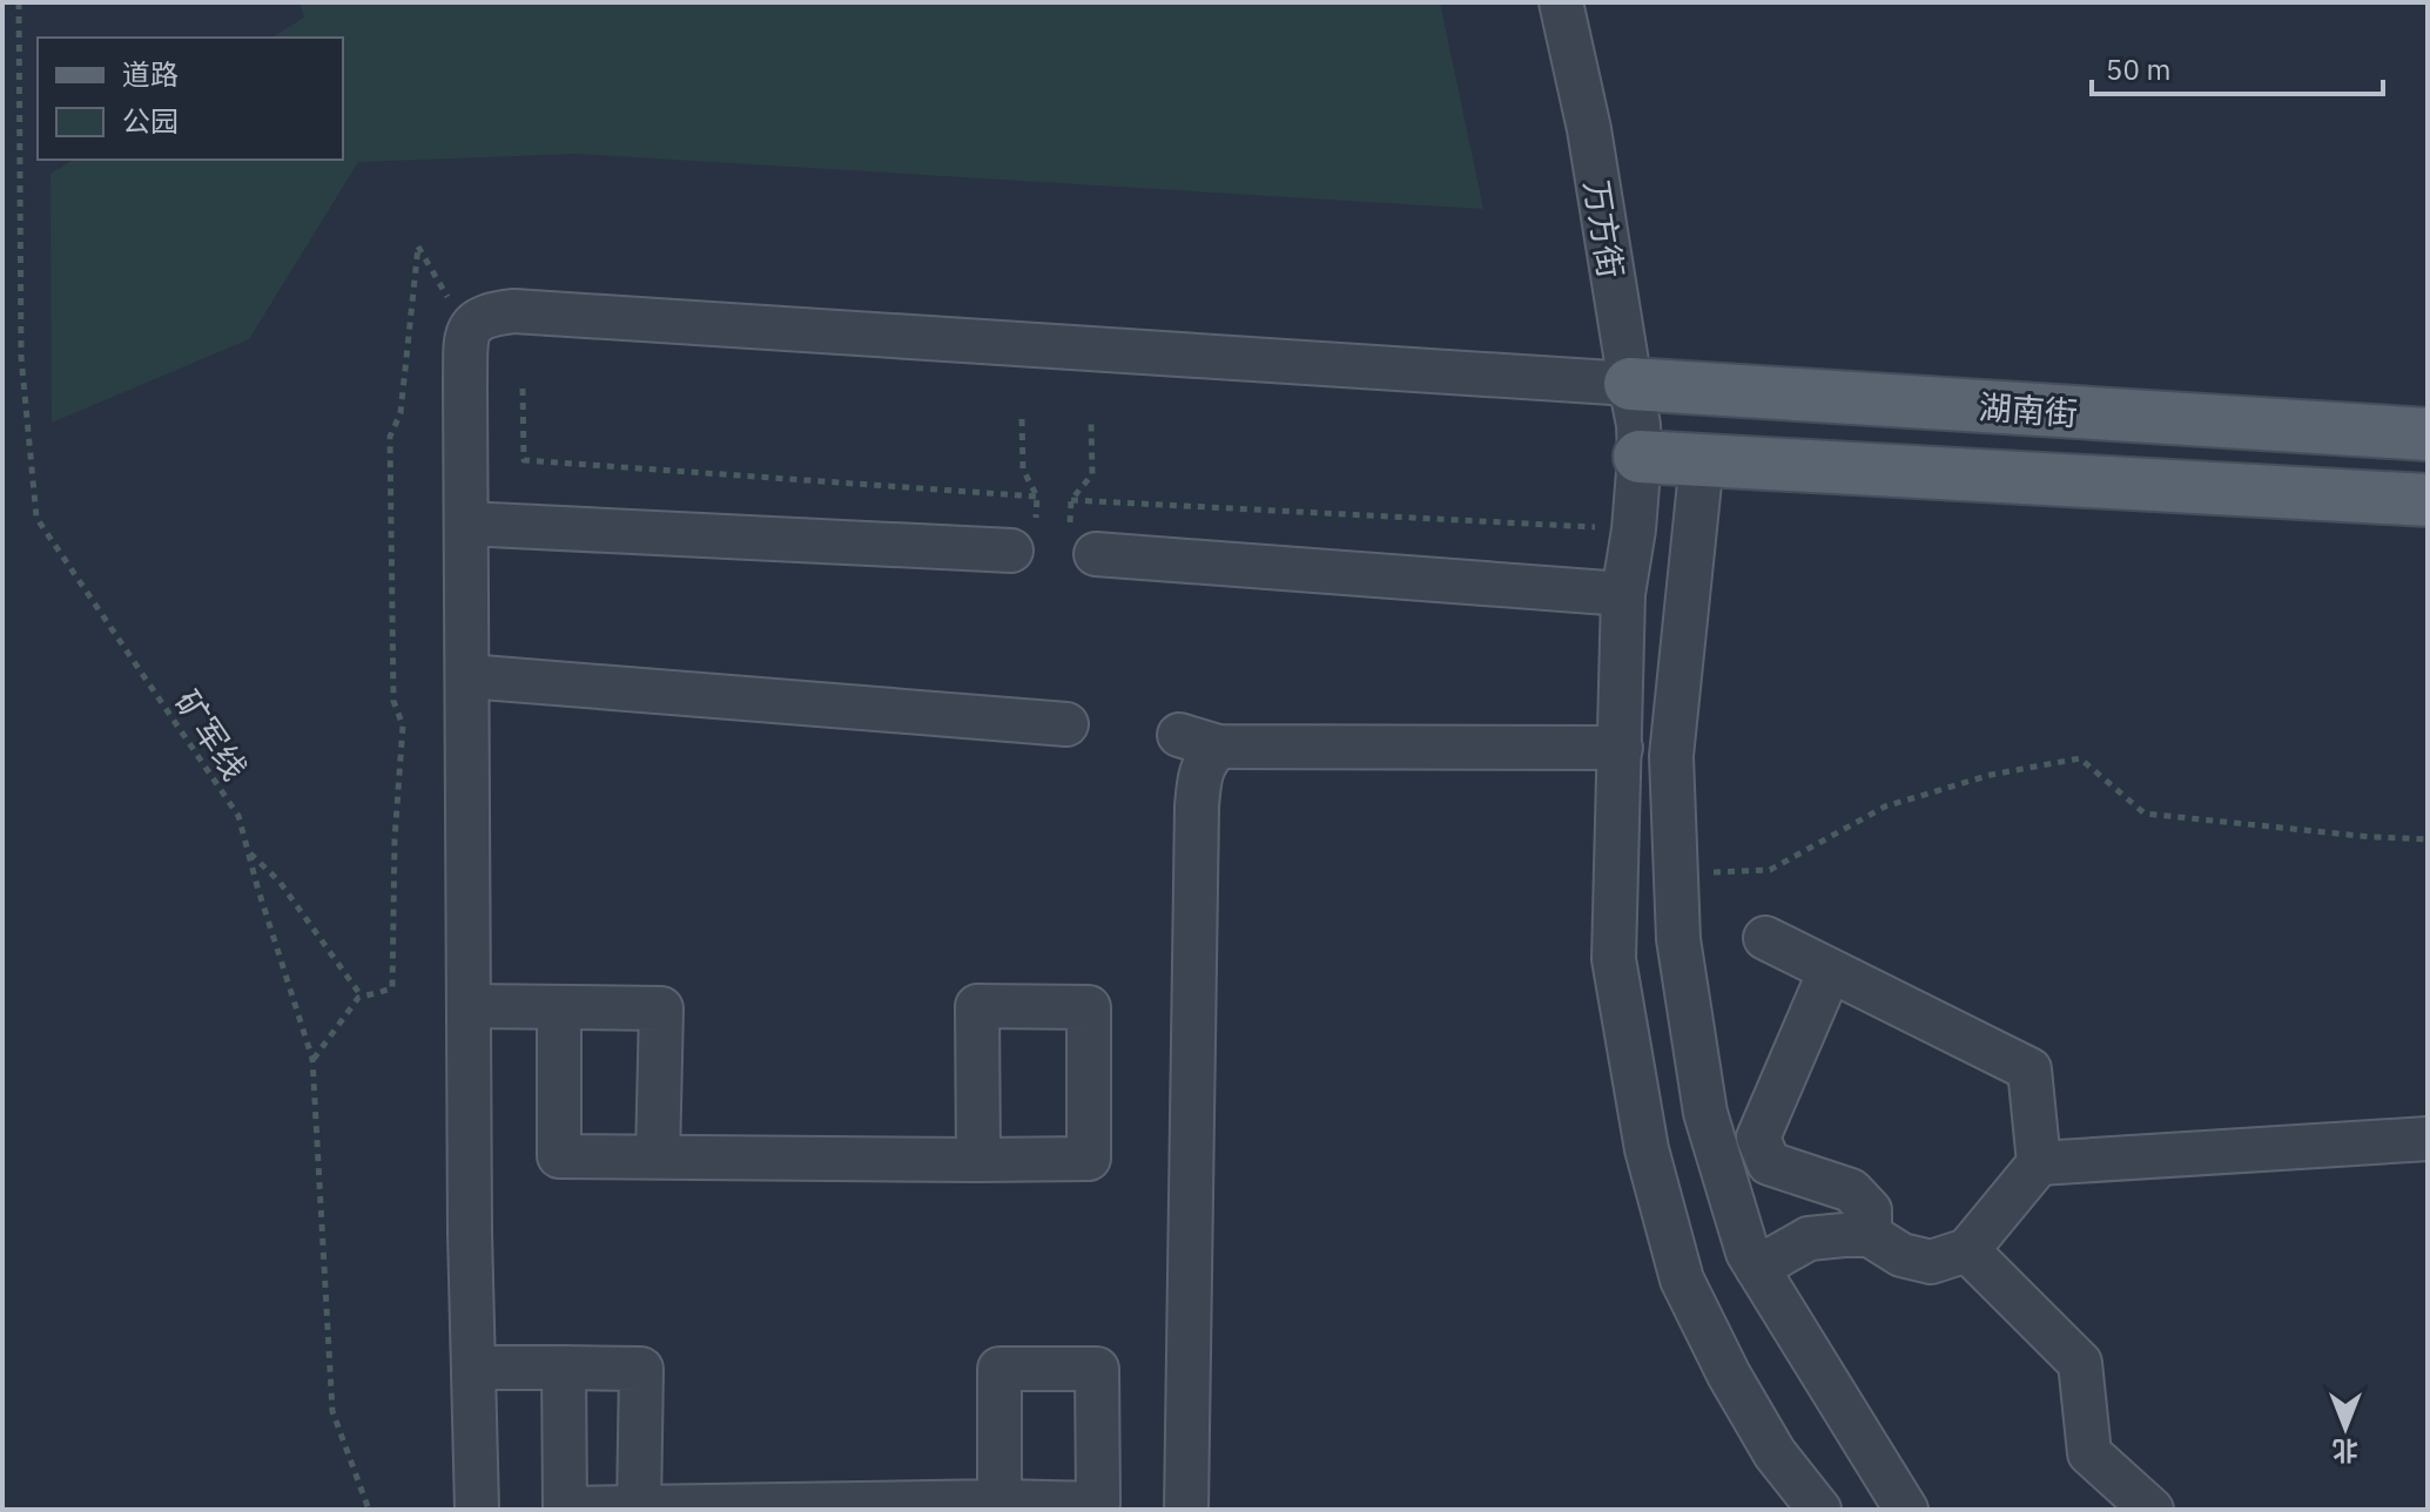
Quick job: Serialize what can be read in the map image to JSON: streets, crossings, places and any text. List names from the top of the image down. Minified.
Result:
{"streets":{"main road":["湖南街"],"street":["万方街"],"path":["矿军线"]},"crossings":[["万方街","湖南街"]],"legend":["道路","公园"],"scale_bar":"50 m","north":"bottom"}
